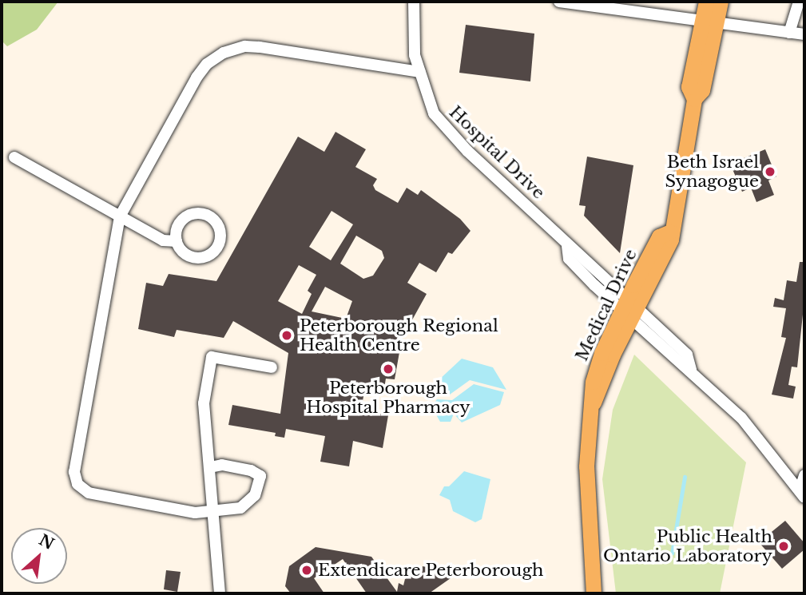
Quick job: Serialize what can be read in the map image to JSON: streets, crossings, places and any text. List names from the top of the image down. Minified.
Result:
{"streets":{"main road":["Medical Drive"],"street":["Hospital Drive"]},"crossings":[["Hospital Drive","Medical Drive"]],"places":["Beth Israel Synagogue","Peterborough Regional Health Centre","Peterborough Hospital Pharmacy","Public Health Ontario Laboratory","Extendicare Peterborough"],"north":"top right"}
